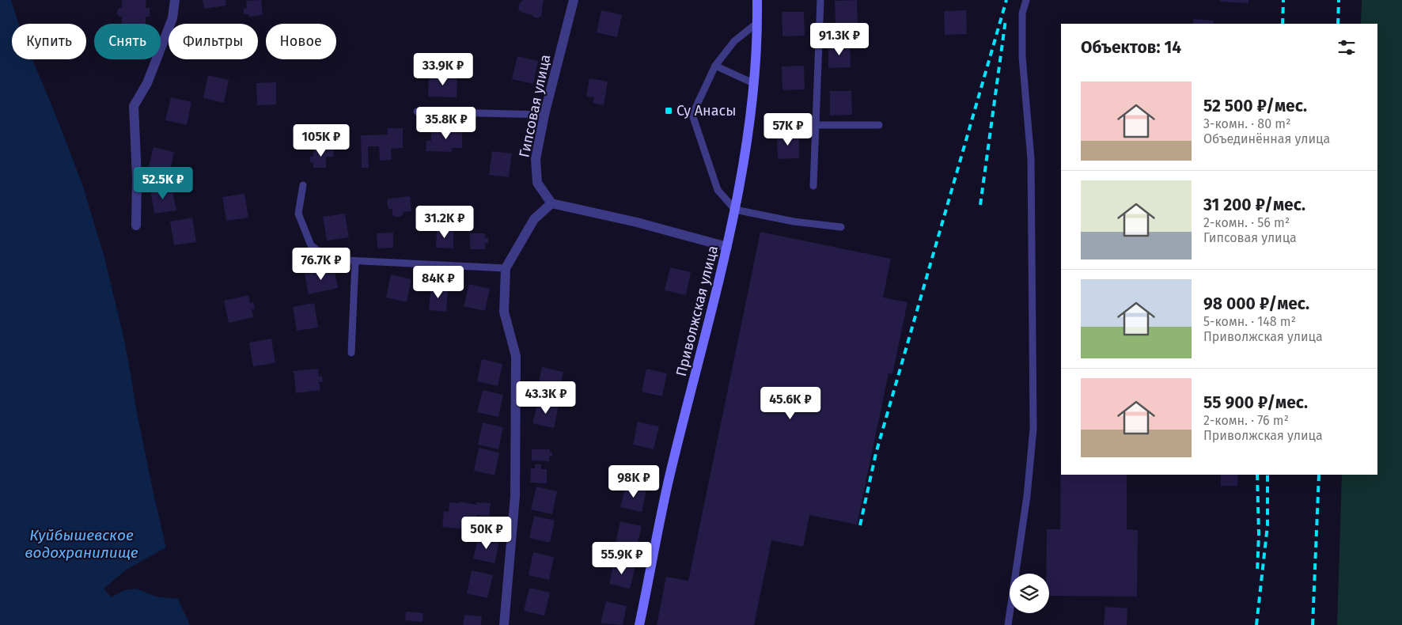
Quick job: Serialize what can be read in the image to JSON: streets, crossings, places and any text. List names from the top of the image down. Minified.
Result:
{"streets":{"main road":["Приволжская улица"],"street":["Гипсовая улица"]},"water":["Куйбышевское водохранилище"],"places":{"transit":["Су Анасы"]},"page":{"price":["91.3K ₽","33.9K ₽","35.8K ₽","57K ₽","105K ₽","52.5K ₽","31.2K ₽","76.7K ₽","84K ₽","43.3K ₽","45.6K ₽","98K ₽","50K ₽","55.9K ₽"],"chip":["Купить","Снять","Фильтры","Новое"],"heading":"Объектов: 14","list":[{"name":"52 500 ₽/мес.","note":"3-комн. · 80 m² · Объединённая улица"},{"name":"31 200 ₽/мес.","note":"2-комн. · 56 m² · Гипсовая улица"},{"name":"98 000 ₽/мес.","note":"5-комн. · 148 m² · Приволжская улица"},{"name":"55 900 ₽/мес.","note":"2-комн. · 76 m² · Приволжская улица"}]}}
